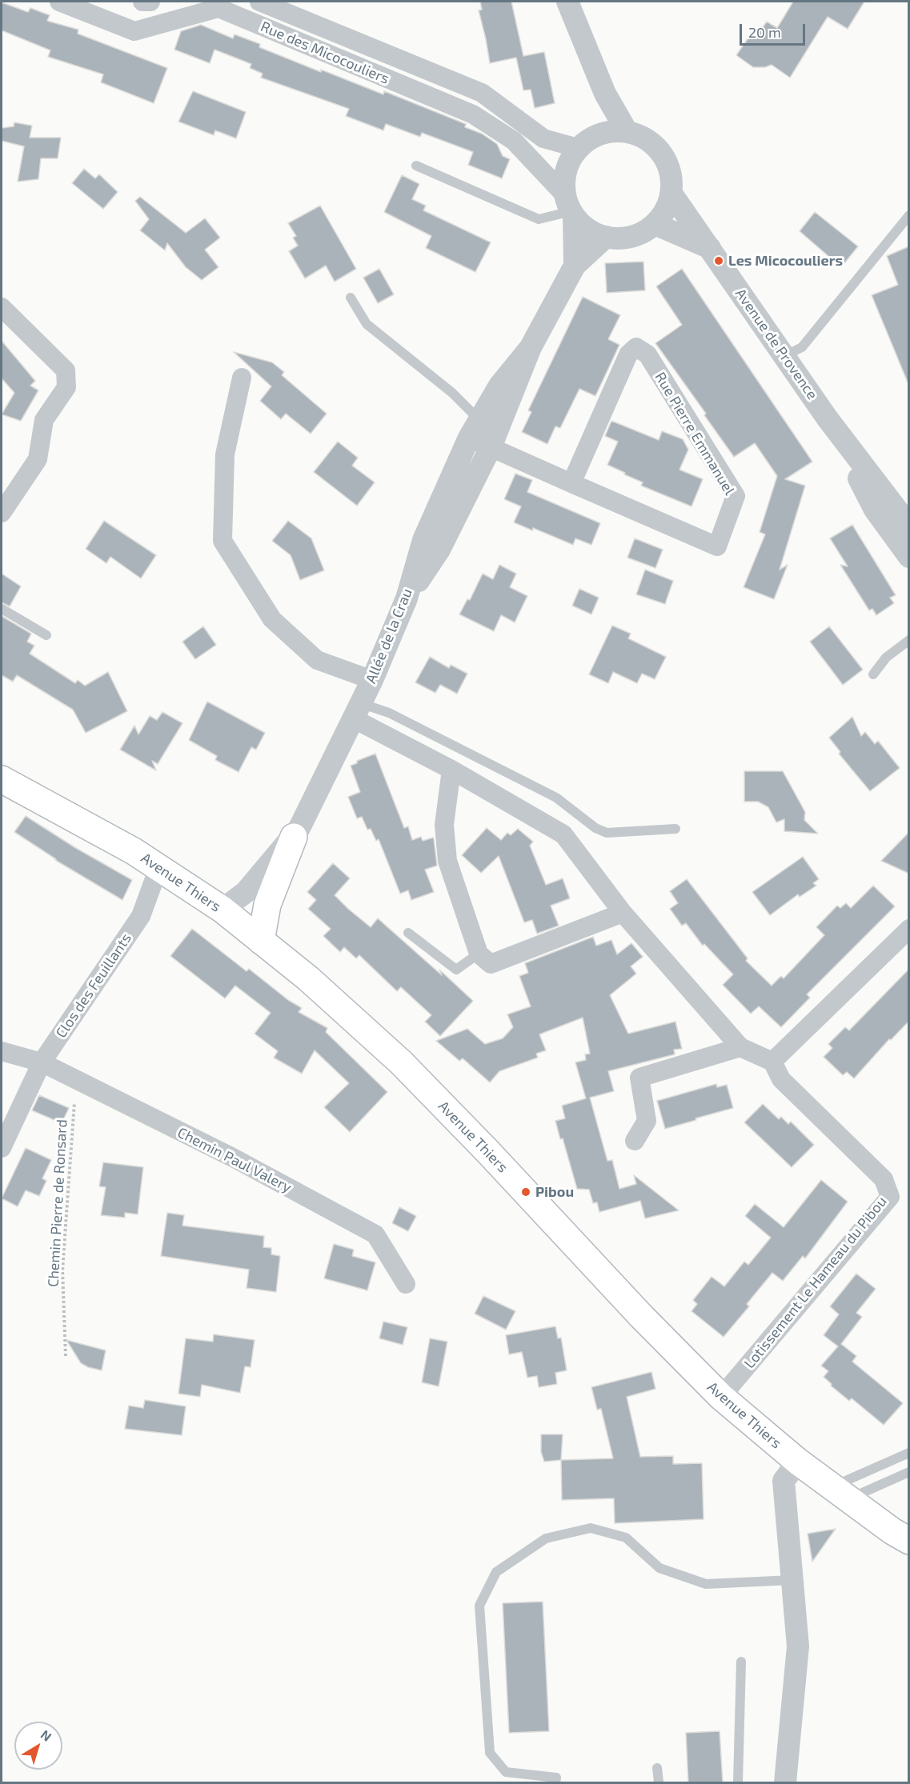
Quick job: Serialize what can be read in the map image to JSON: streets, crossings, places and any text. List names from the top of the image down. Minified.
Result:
{"streets":{"main road":["Avenue Thiers"],"street":["Rue des Micocouliers","Avenue de Provence","Rue Pierre Emmanuel","Allée de la Crau","Clos des Feuillants","Chemin Paul Valery","Lotissement Le Hameau du Pibou"],"path":["Chemin Pierre de Ronsard"]},"crossings":[["Rue des Micocouliers","Avenue de Provence"],["Rue Pierre Emmanuel","Allée de la Crau"],["Allée de la Crau","Avenue Thiers"],["Avenue Thiers","Clos des Feuillants"],["Avenue Thiers","Lotissement Le Hameau du Pibou"],["Clos des Feuillants","Chemin Paul Valery"],["Chemin Paul Valery","Chemin Pierre de Ronsard"]],"places":["Les Micocouliers","Pibou"],"scale_bar":"20 m","north":"top right"}
